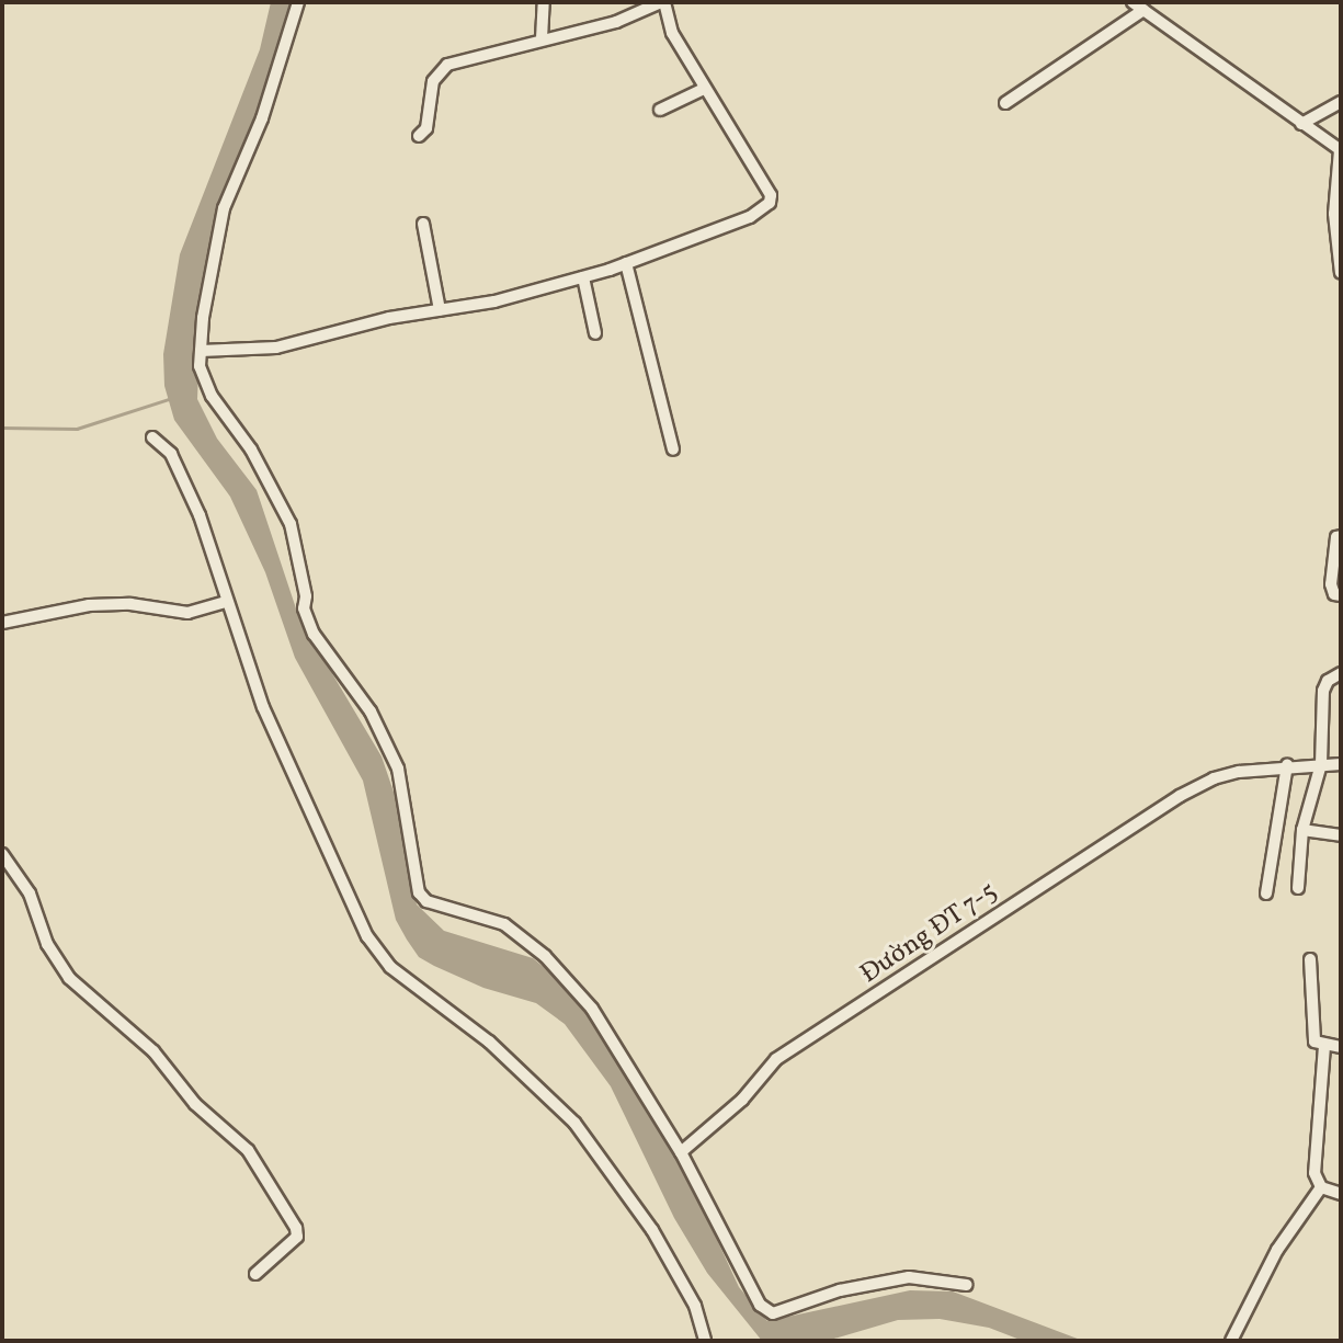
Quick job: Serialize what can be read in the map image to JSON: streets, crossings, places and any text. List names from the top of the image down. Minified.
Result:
{"streets":{"street":["Đường ĐT 7-5"]}}
